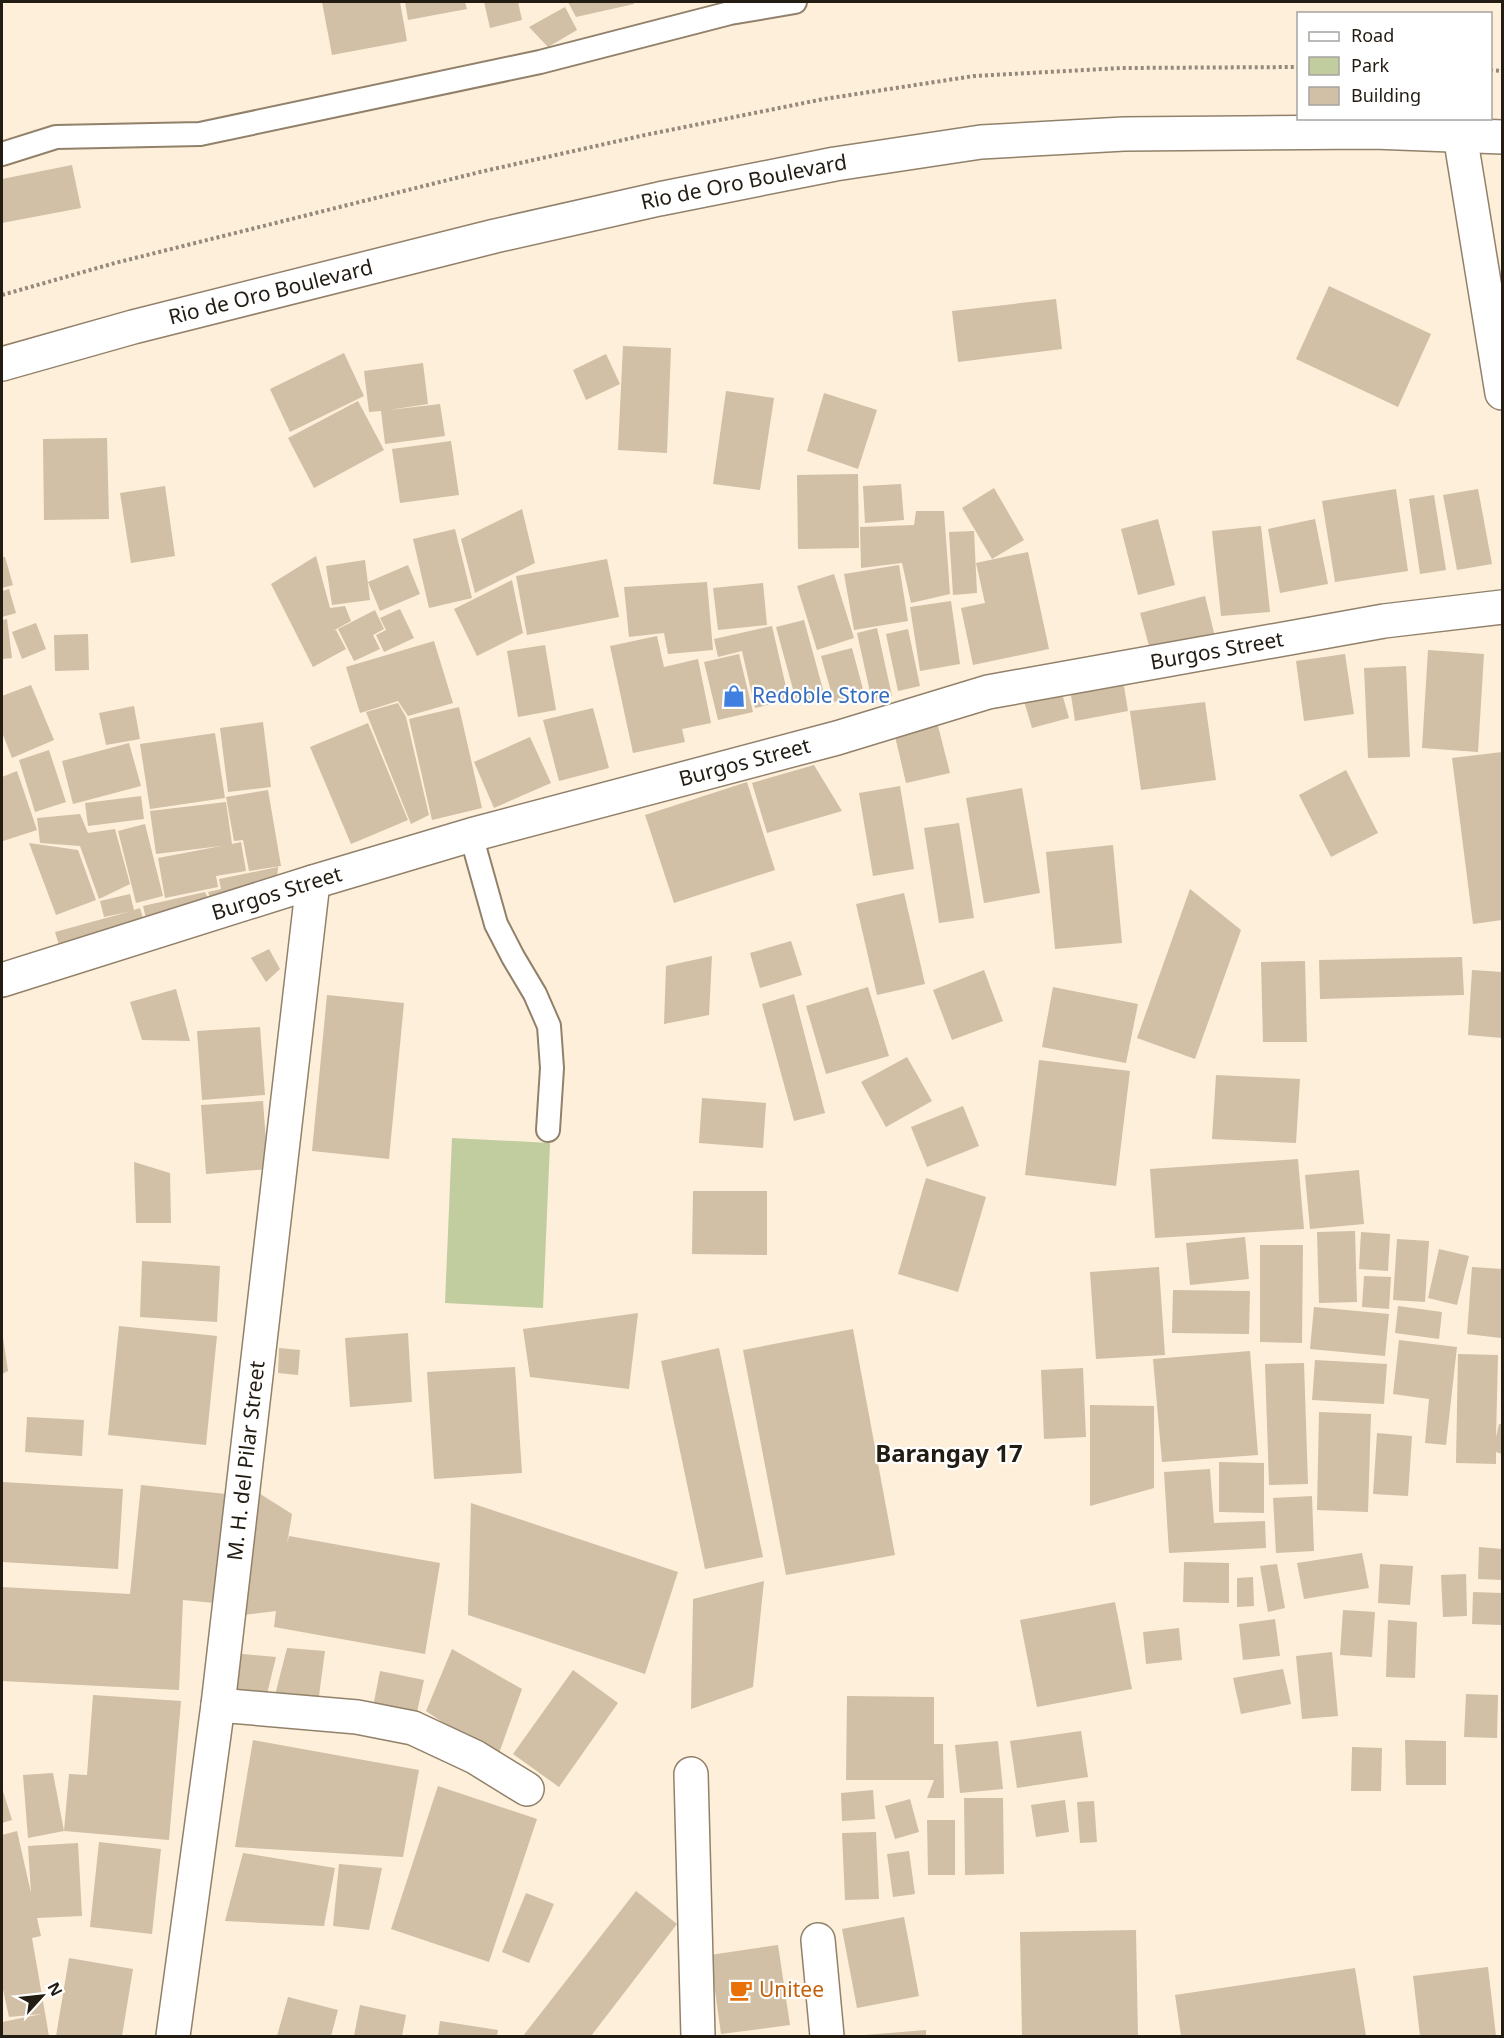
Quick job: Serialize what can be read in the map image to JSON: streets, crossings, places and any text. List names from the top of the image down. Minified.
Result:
{"streets":{"street":["Rio de Oro Boulevard","Burgos Street","M. H. del Pilar Street"]},"crossings":[["Burgos Street","M. H. del Pilar Street"]],"districts":["Barangay 17"],"places":{"shop":["Redoble Store"],"cafe":["Unitee"]},"legend":["Road","Park","Building"],"north":"top right"}
